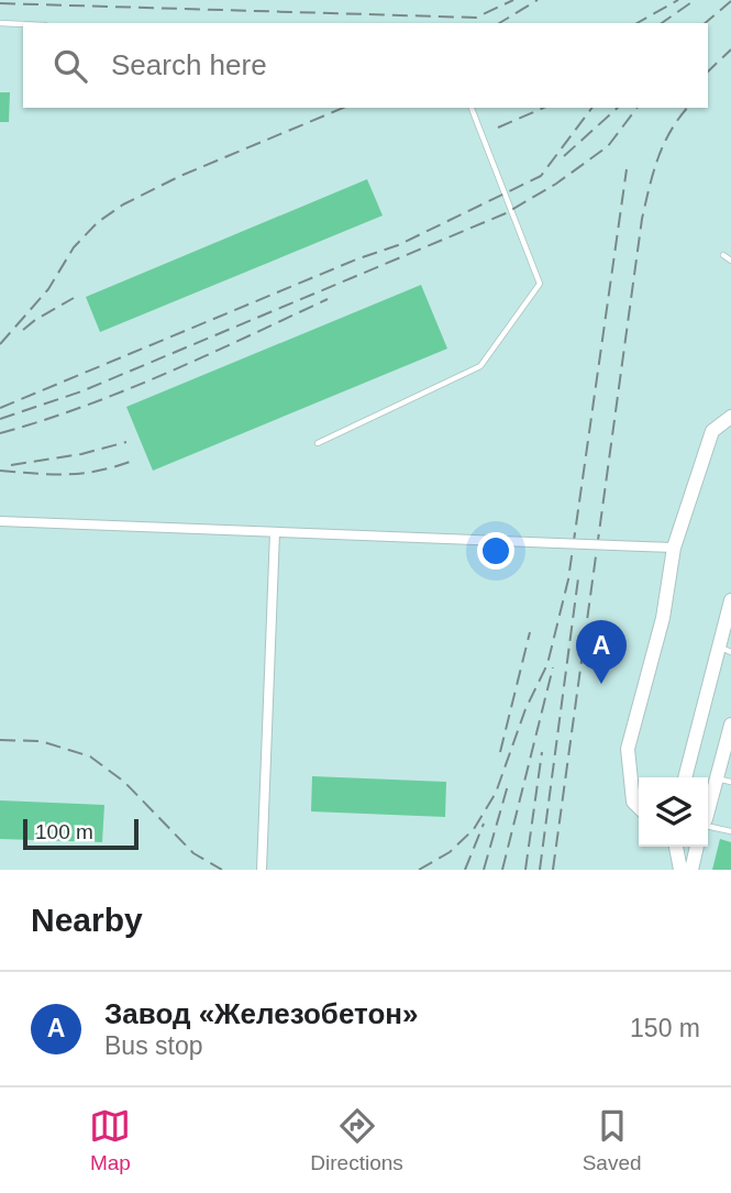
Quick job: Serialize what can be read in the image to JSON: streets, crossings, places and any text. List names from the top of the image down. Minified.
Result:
{"scale_bar":"100 m","page":{"search":"Search here","pins":"A","scale":"100 m","heading":"Nearby","list":[{"mark":"A","name":"Завод «Железобетон»","note":"Bus stop","value":"150 m"}],"nav":["Map","Directions","Saved"]}}
